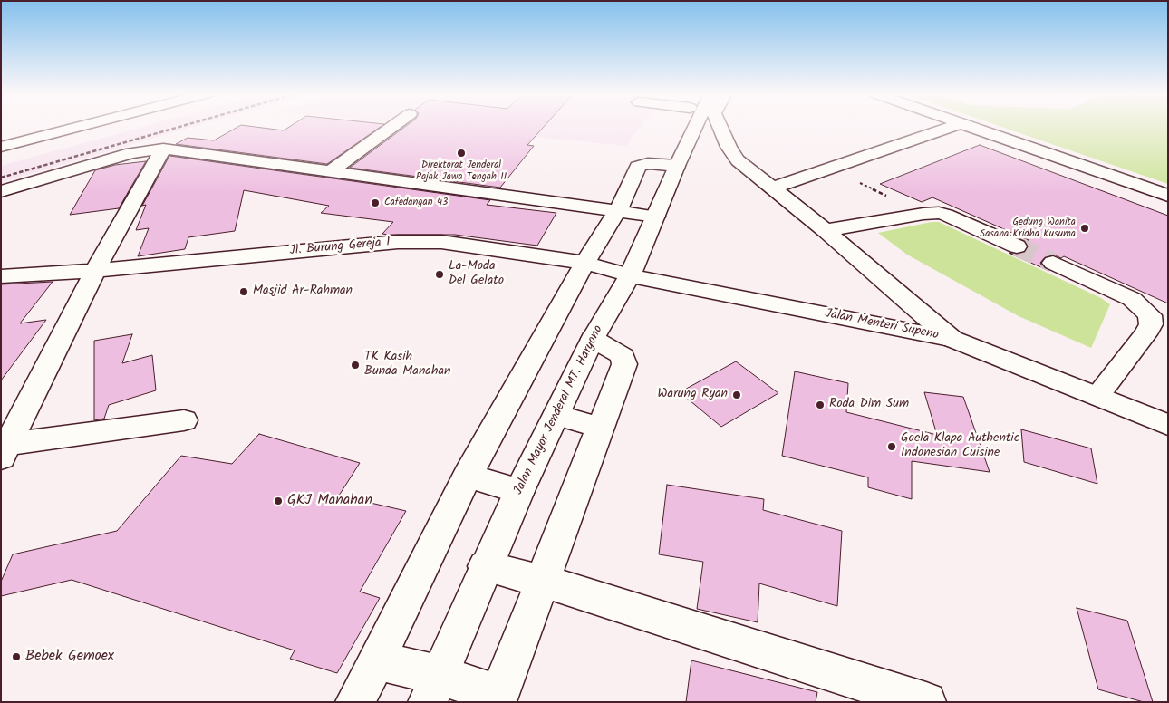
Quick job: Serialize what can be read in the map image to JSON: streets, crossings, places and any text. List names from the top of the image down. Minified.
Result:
{"streets":{"street":["Jl. Burung Gereja 1","Jalan Menteri Supeno","Jalan Mayor Jenderal MT. Haryono"]},"crossings":[["Jl. Burung Gereja 1","Jalan Menteri Supeno"],["Jalan Menteri Supeno","Jalan Mayor Jenderal MT. Haryono"]],"places":["Direktorat Jenderal Pajak Jawa Tengah II","Cafedangan 43","Gedung Wanita Sasana Kridha Kusuma","La-Moda Del Gelato","Masjid Ar-Rahman","TK Kasih Bunda Manahan","Warung Ryan","Roda Dim Sum","Goela Klapa Authentic Indonesian Cuisine","GKJ Manahan","Bebek Gemoex"]}
